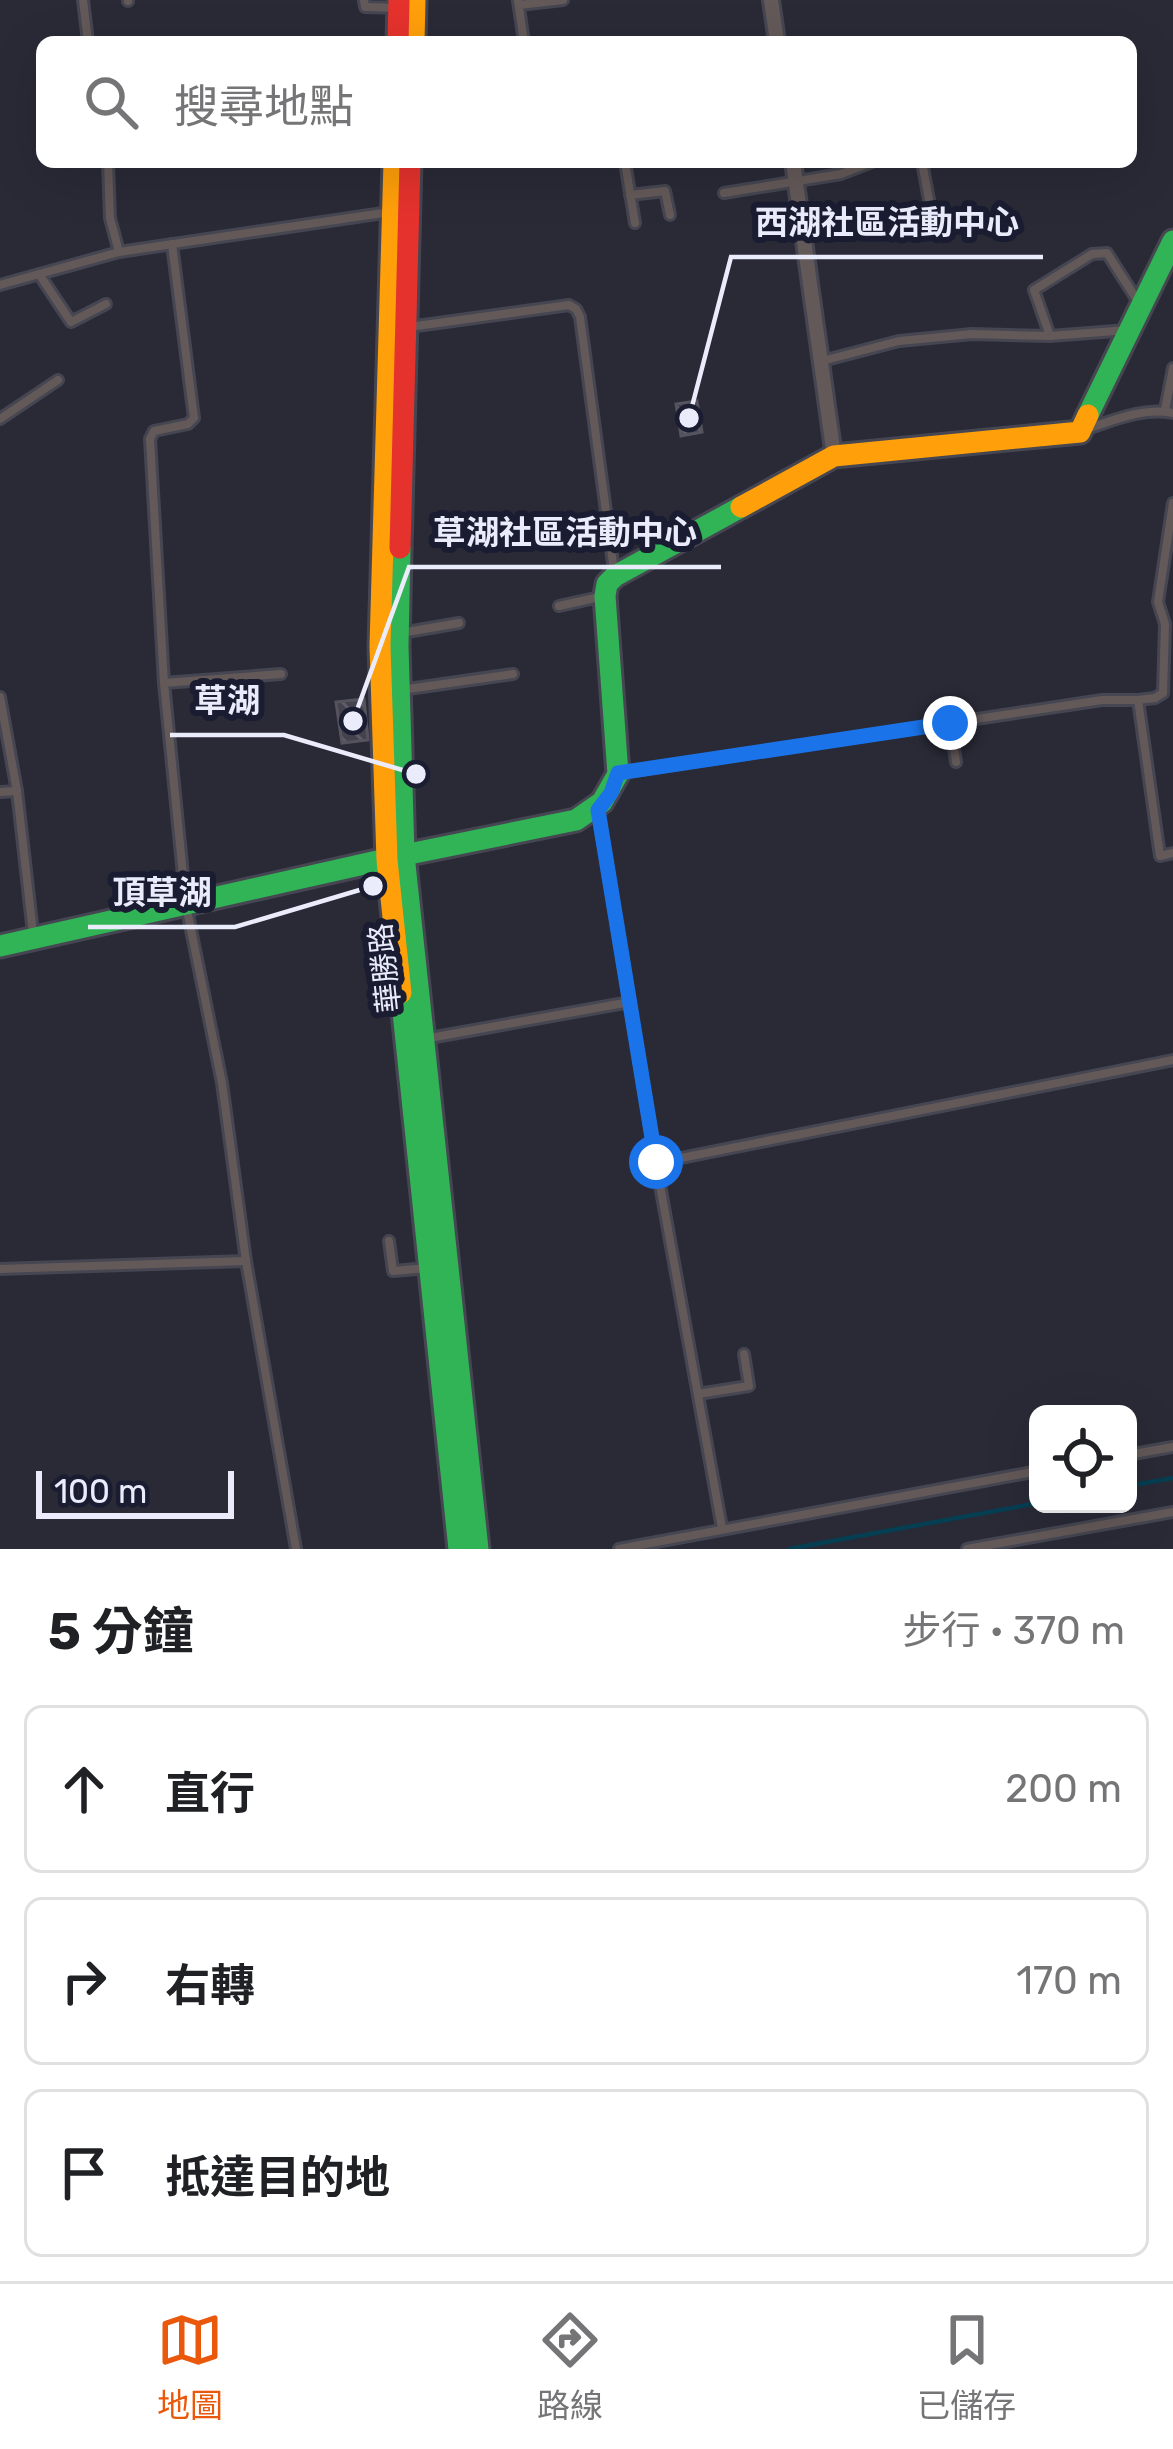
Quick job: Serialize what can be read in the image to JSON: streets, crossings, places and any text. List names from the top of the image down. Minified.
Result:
{"streets":{"main road":["華勝路"]},"places":["西湖社區活動中心","草湖社區活動中心","草湖","頂草湖"],"scale_bar":"100 m","page":{"search":"搜尋地點","scale":"100 m","heading":["5 分鐘","步行 · 370 m"],"list":[["直行","200 m"],["右轉","170 m"],"抵達目的地"],"nav":["地圖","路線","已儲存"]}}
